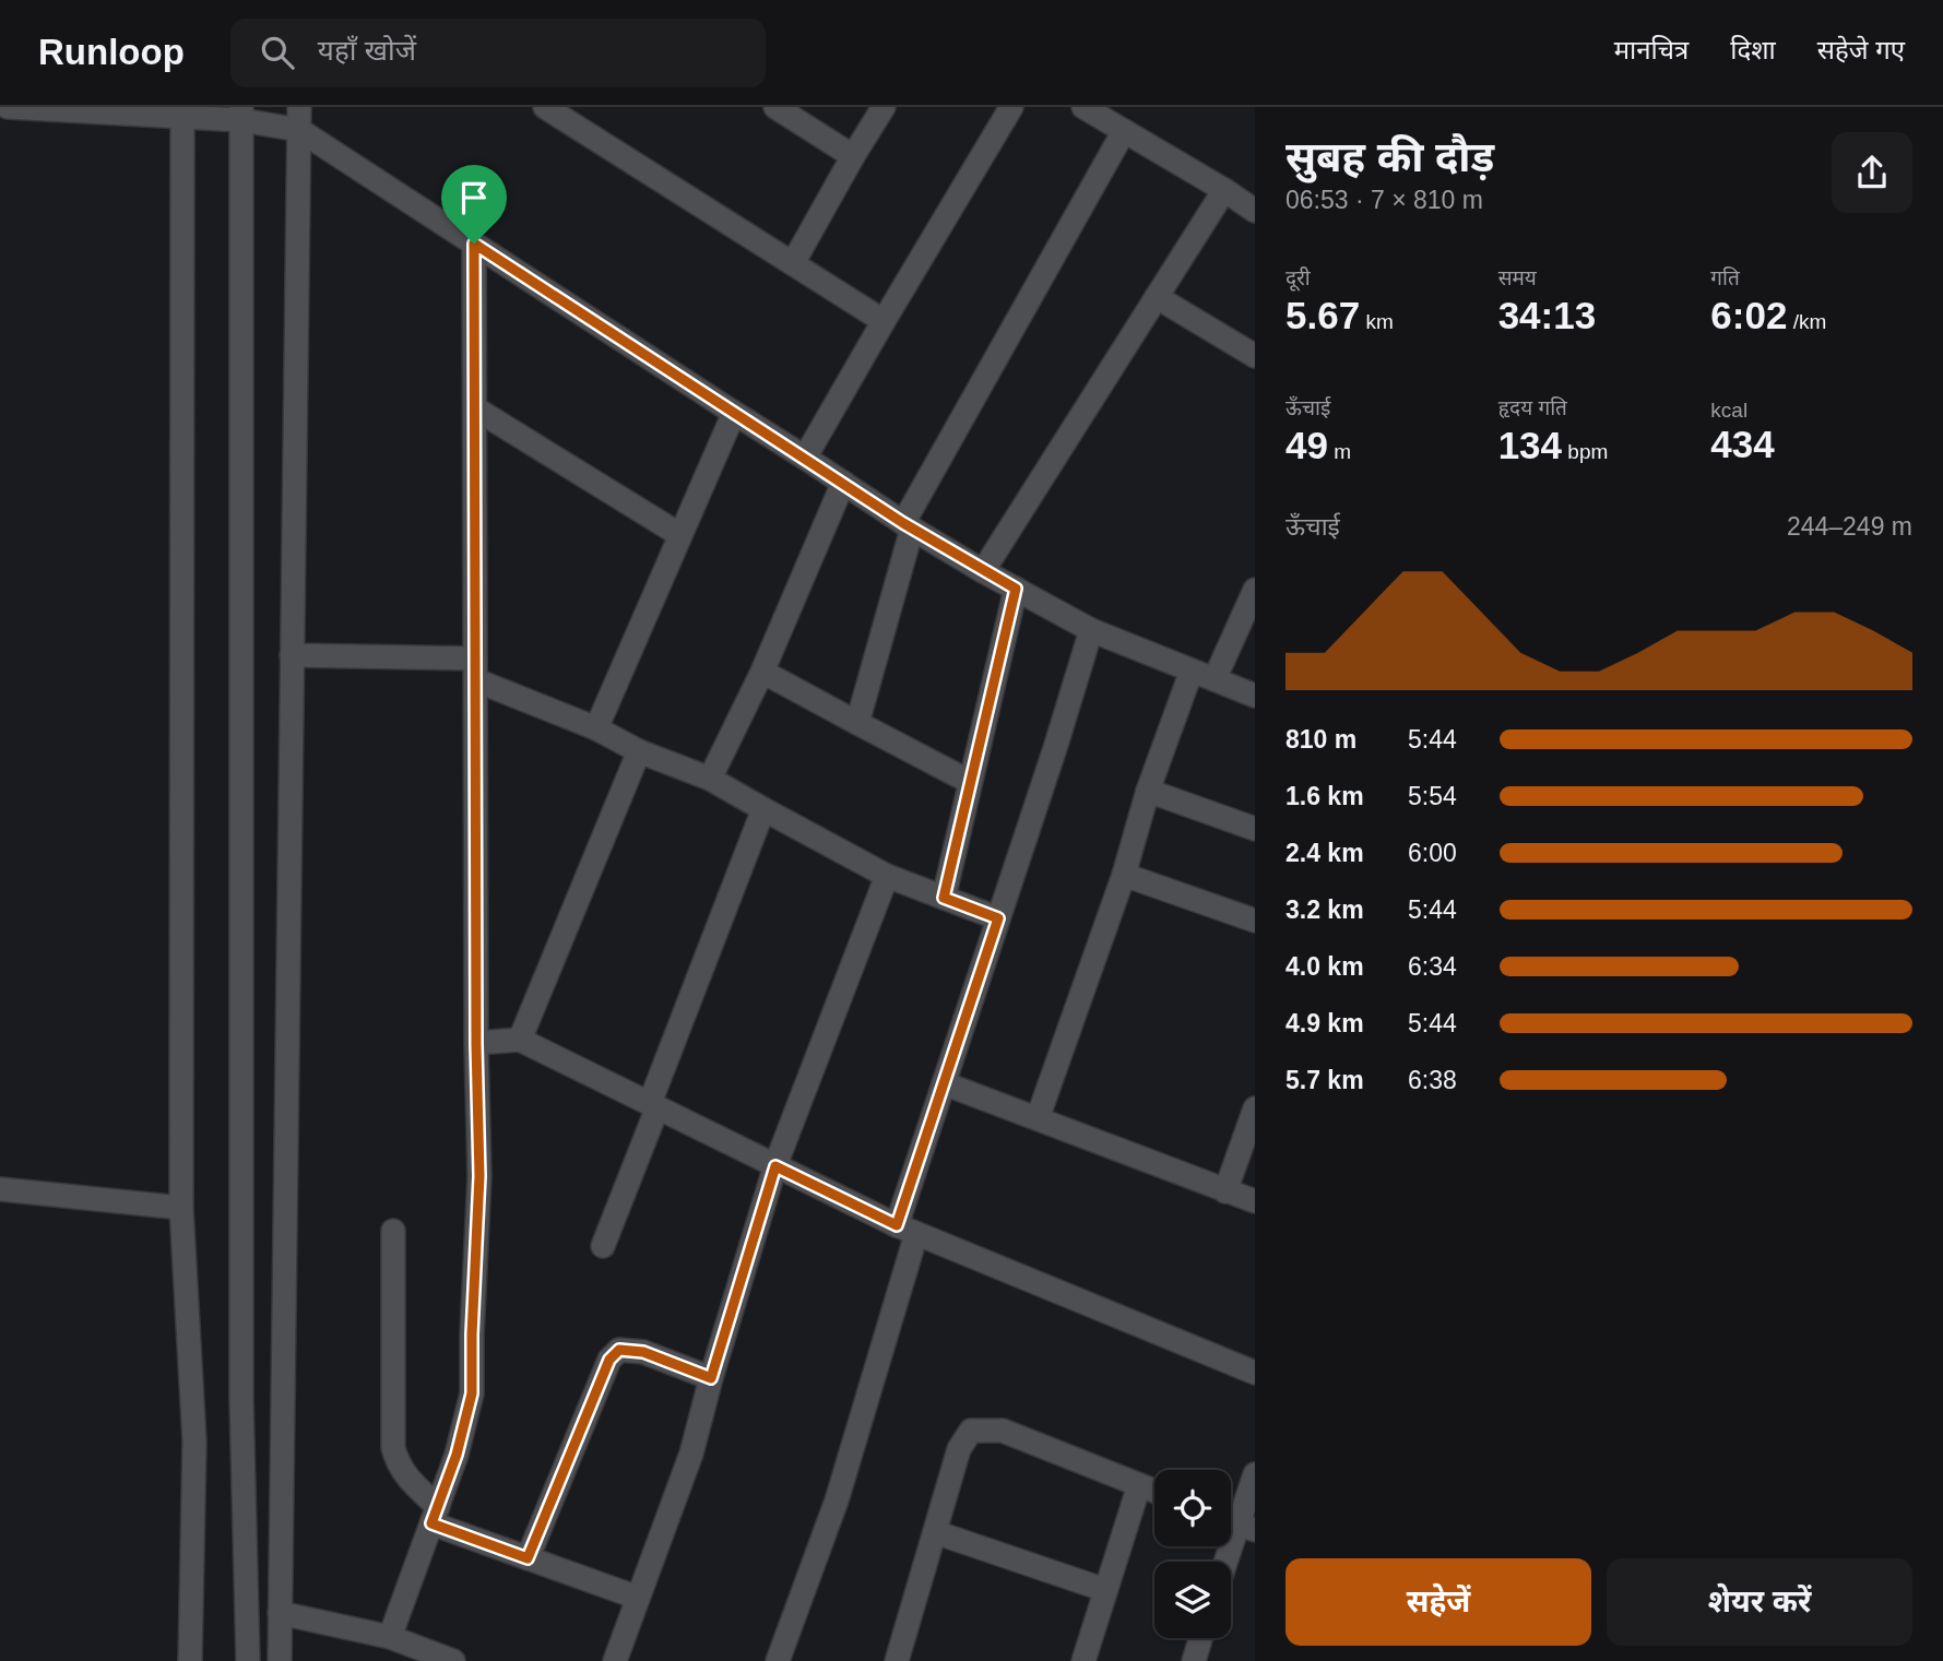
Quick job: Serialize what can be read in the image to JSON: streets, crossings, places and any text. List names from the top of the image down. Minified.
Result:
{"page":{"header":"Runloop","search":"यहाँ खोजें","nav":["मानचित्र","दिशा","सहेजे गए"],"heading":["सुबह की दौड़","06:53 · 7 × 810 m"],"stats":[["दूरी","5.67 km"],["समय","34:13"],["गति","6:02 /km"],["ऊँचाई","49 m"],["हृदय गति","134 bpm"],["kcal","434"]],"chart":["ऊँचाई","244–249 m"],"list":[{"name":"810 m","note":"5:44"},{"name":"1.6 km","note":"5:54"},{"name":"2.4 km","note":"6:00"},{"name":"3.2 km","note":"5:44"},{"name":"4.0 km","note":"6:34"},{"name":"4.9 km","note":"5:44"},{"name":"5.7 km","note":"6:38"}],"buttons":["सहेजें","शेयर करें"]}}
